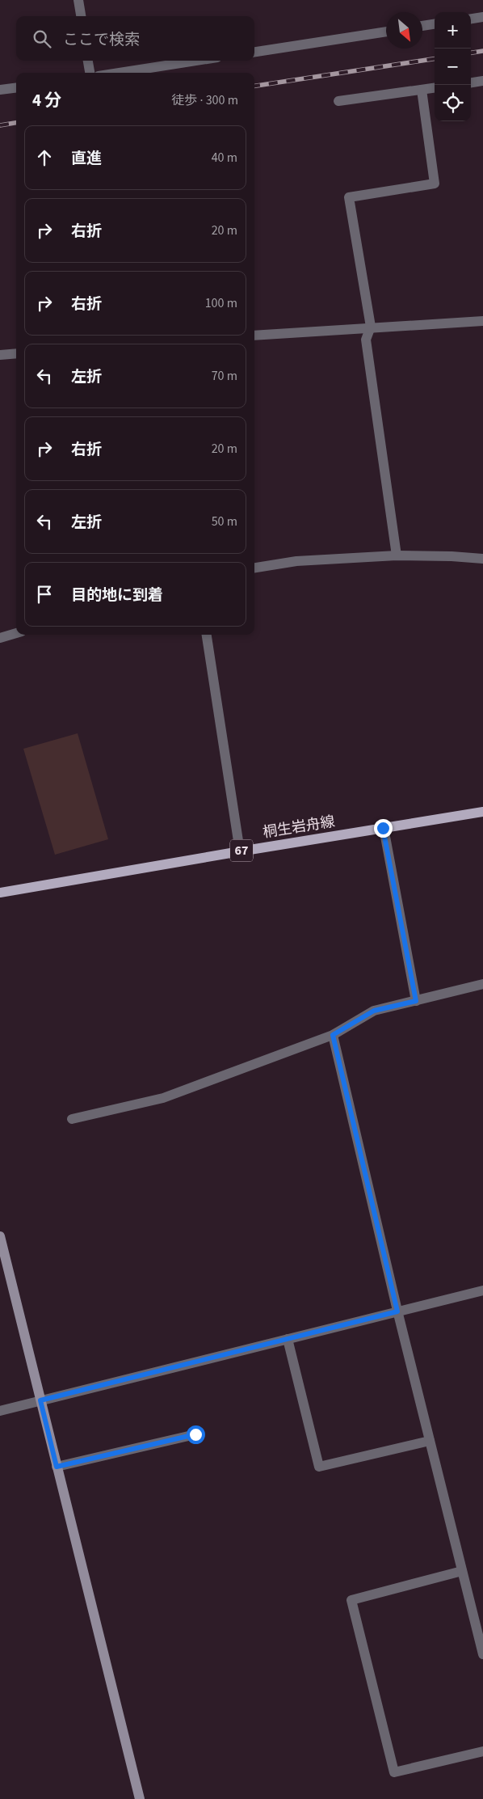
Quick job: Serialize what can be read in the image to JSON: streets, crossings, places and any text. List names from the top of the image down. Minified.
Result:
{"streets":{"main road":["桐生岩舟線","67"]},"north":"bottom right","page":{"map_buttons":["+","−"],"search":"ここで検索","heading":["4 分","徒歩 · 300 m"],"list":[["直進","40 m"],["右折","20 m"],["右折","100 m"],["左折","70 m"],["右折","20 m"],["左折","50 m"],"目的地に到着"]}}
